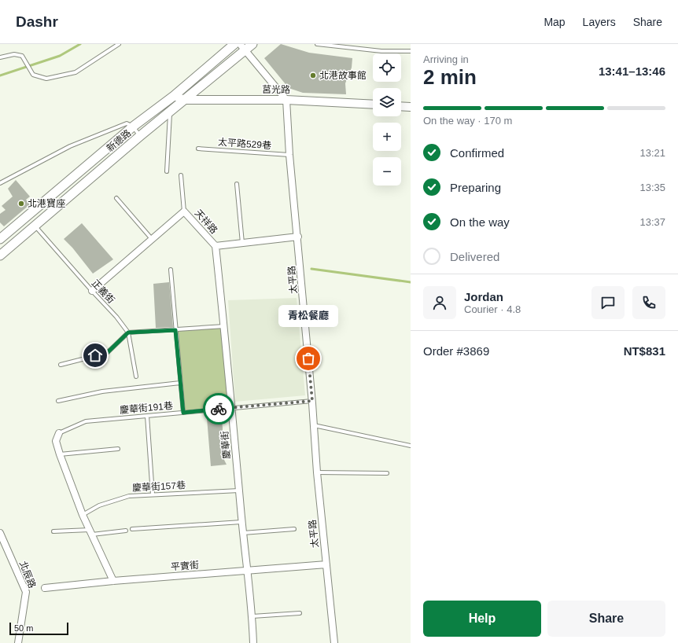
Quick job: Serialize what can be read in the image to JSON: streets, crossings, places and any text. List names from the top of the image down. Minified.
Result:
{"streets":{"main road":["新德路"],"street":["莒光路","天祥路","太平路","慶華街","平實街","北辰路"],"lane":["太平路529巷","正義街","慶華街191巷","慶華街157巷"]},"crossings":[["莒光路","新德路"],["莒光路","太平路"],["新德路","正義街"],["太平路529巷","太平路"],["天祥路","太平路"],["天祥路","正義街"],["天祥路","慶華街"],["太平路","慶華街191巷"],["太平路","平實街"],["慶華街191巷","慶華街"],["慶華街","慶華街157巷"],["慶華街","平實街"]],"places":["北港故事館","北港寶座","青松餐廳"],"scale_bar":"50 m","page":{"header":"Dashr","nav":["Map","Layers","Share"],"heading":["2 min","Arriving in","13:41–13:46"],"panel":["Jordan","Courier · 4.8","Order #3869","NT$831"],"map_buttons":["+","−"],"bar":"On the way · 170 m","list":[["Confirmed","13:21"],["Preparing","13:35"],["On the way","13:37"],"Delivered"],"bubble":"青松餐廳","buttons":["Help","Share"],"scale":"50 m"}}
